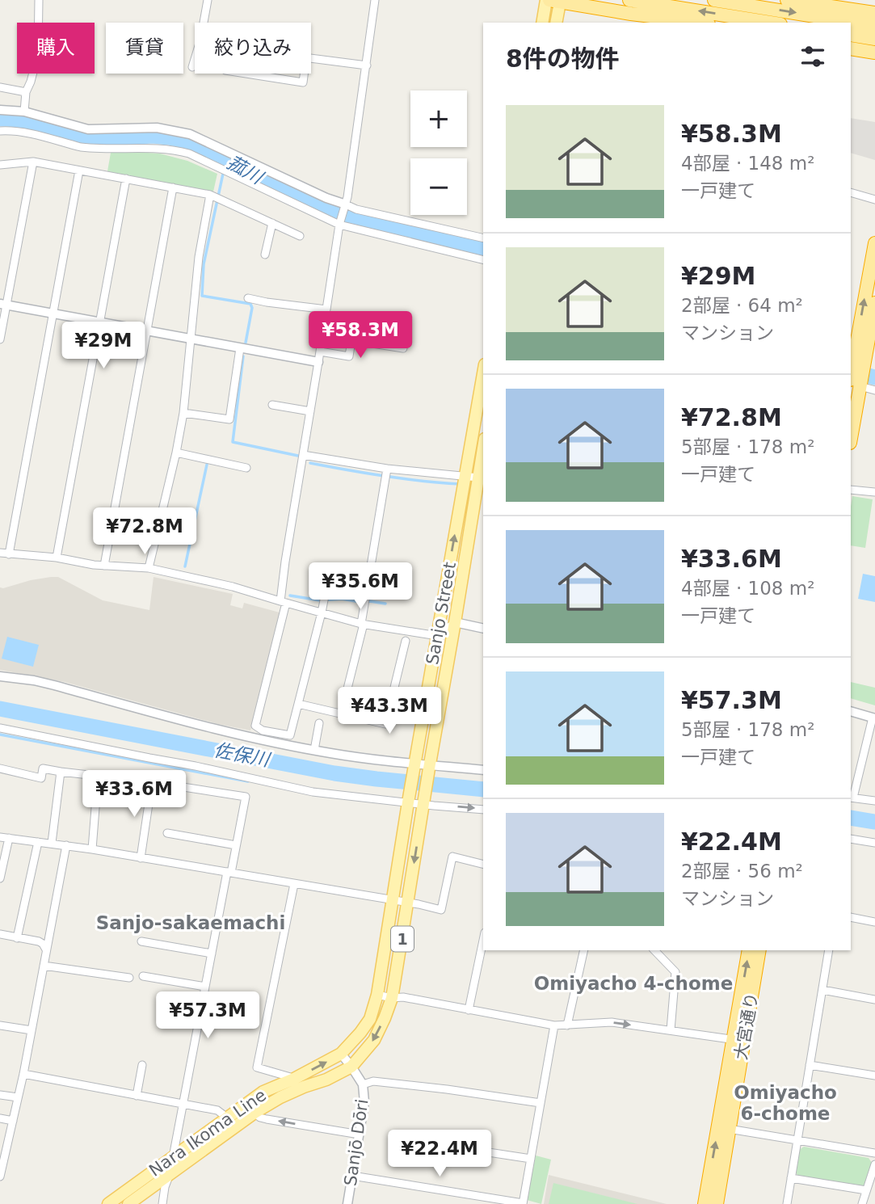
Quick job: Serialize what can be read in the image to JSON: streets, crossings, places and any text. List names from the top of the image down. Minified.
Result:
{"streets":{"highway":["大宮通り"],"main road":["Sanjo Street","1","Nara Ikoma Line"],"street":["Sanjō Dōri"]},"crossings":[["Sanjo Street","Nara Ikoma Line"],["Sanjo Street","Sanjō Dōri"],["Nara Ikoma Line","Sanjō Dōri"]],"districts":["Sanjo-sakaemachi","Omiyacho 4-chome","Omiyacho 6-chome"],"water":["菰川","佐保川"],"page":{"chip":["購入","賃貸","絞り込み"],"heading":"8件の物件","map_buttons":["+","−"],"list":[{"name":"¥58.3M","note":"4部屋 · 148 m² · 一戸建て"},{"name":"¥29M","note":"2部屋 · 64 m² · マンション"},{"name":"¥72.8M","note":"5部屋 · 178 m² · 一戸建て"},{"name":"¥33.6M","note":"4部屋 · 108 m² · 一戸建て"},{"name":"¥57.3M","note":"5部屋 · 178 m² · 一戸建て"},{"name":"¥22.4M","note":"2部屋 · 56 m² · マンション"}],"price":["¥58.3M","¥29M","¥72.8M","¥35.6M","¥43.3M","¥33.6M","¥57.3M","¥22.4M"]}}
